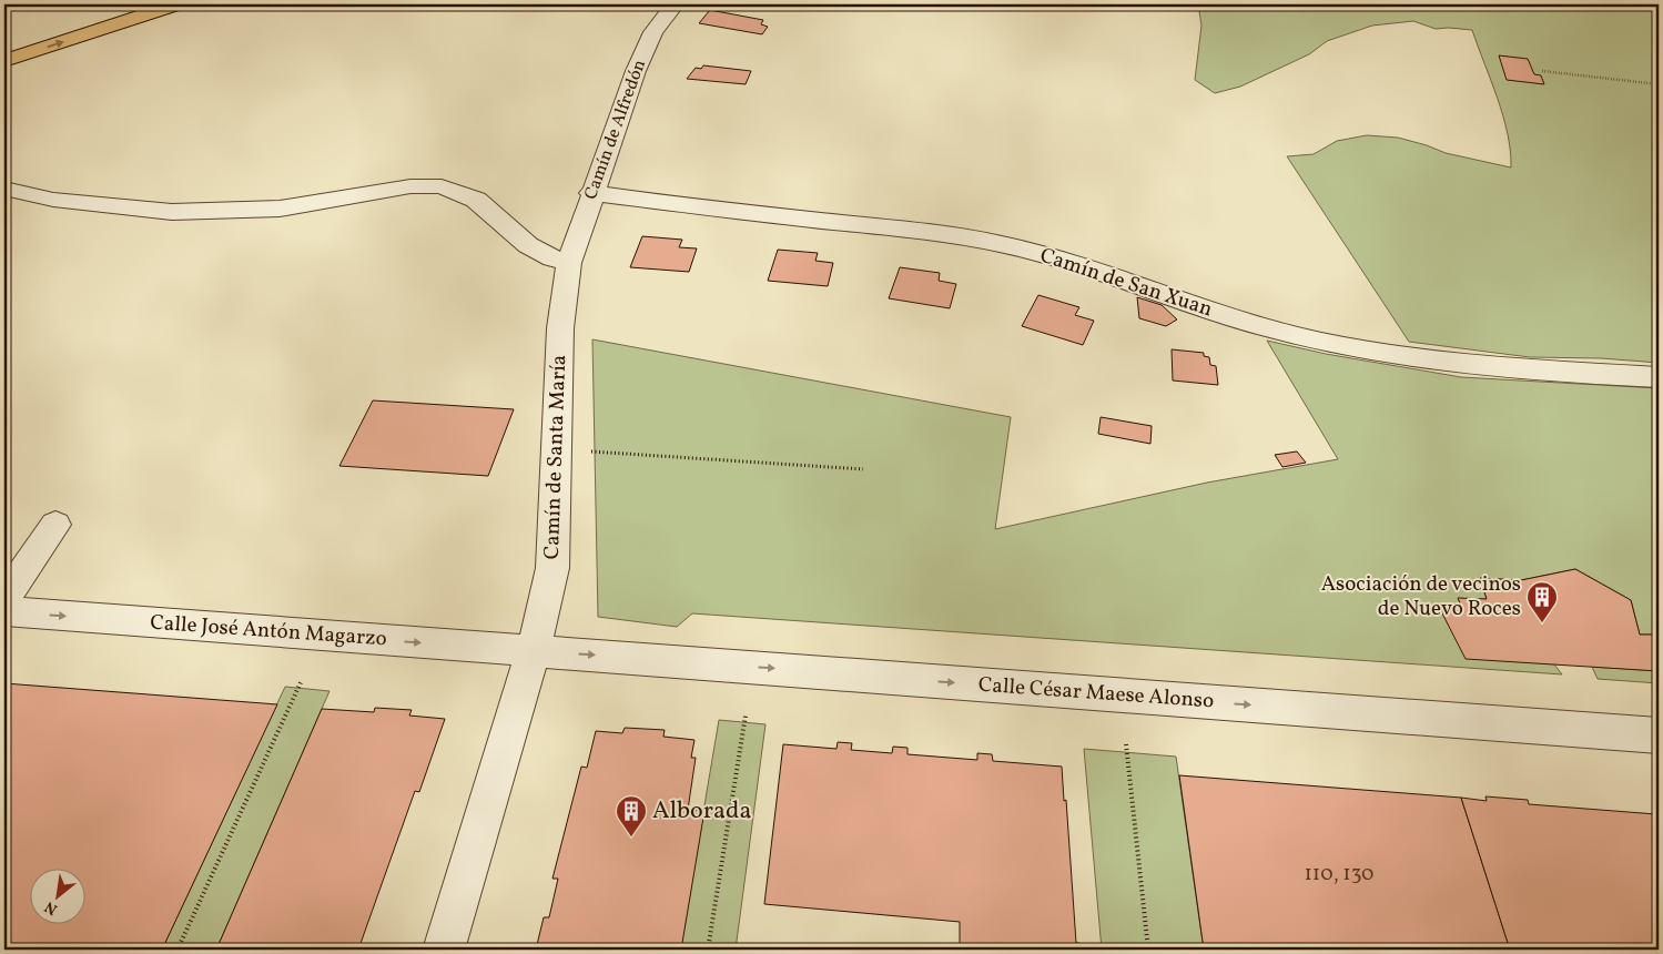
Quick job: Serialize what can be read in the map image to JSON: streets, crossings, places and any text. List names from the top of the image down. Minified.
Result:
{"streets":{"street":["Camín de Alfredón","Camín de San Xuan","Camín de Santa María","Calle José Antón Magarzo","Calle César Maese Alonso"]},"crossings":[["Camín de Alfredón","Camín de San Xuan"],["Camín de Alfredón","Camín de Santa María"],["Camín de Santa María","Calle José Antón Magarzo"],["Camín de Santa María","Calle César Maese Alonso"],["Calle José Antón Magarzo","Calle César Maese Alonso"]],"one_way":["Calle José Antón Magarzo","Calle César Maese Alonso"],"places":{"building":["Asociación de vecinos de Nuevo Roces","Alborada"]},"house_numbers":["110, 130"],"north":"bottom left"}
